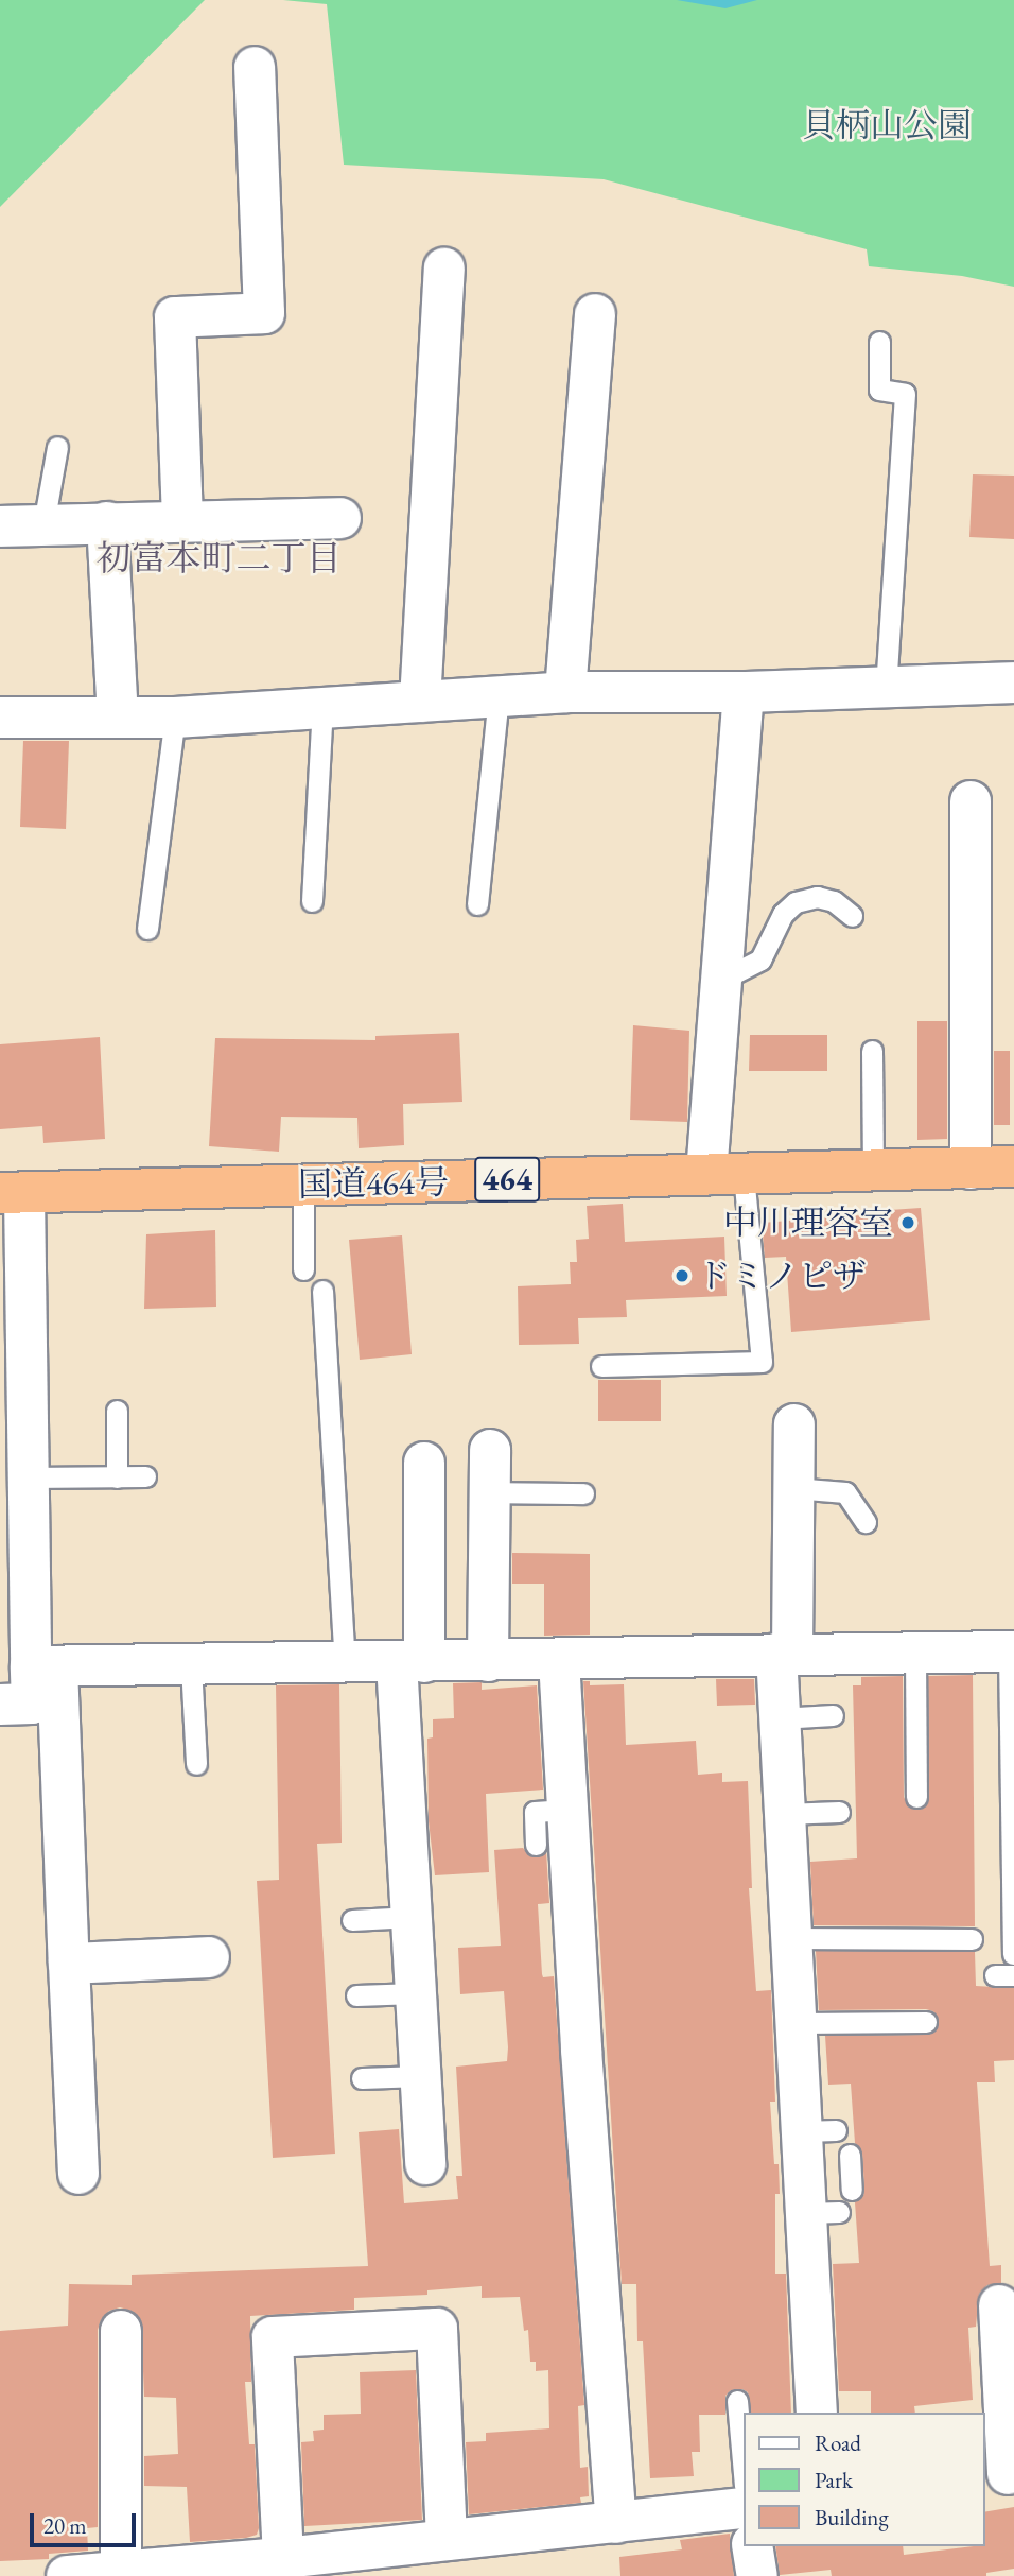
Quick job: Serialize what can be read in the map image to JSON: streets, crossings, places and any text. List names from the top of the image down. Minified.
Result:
{"streets":{"highway":["464","国道464号"]},"districts":["初富本町二丁目"],"parks":["貝柄山公園"],"places":["中川理容室","ドミノピザ"],"legend":["Road","Park","Building"],"scale_bar":"20 m"}
